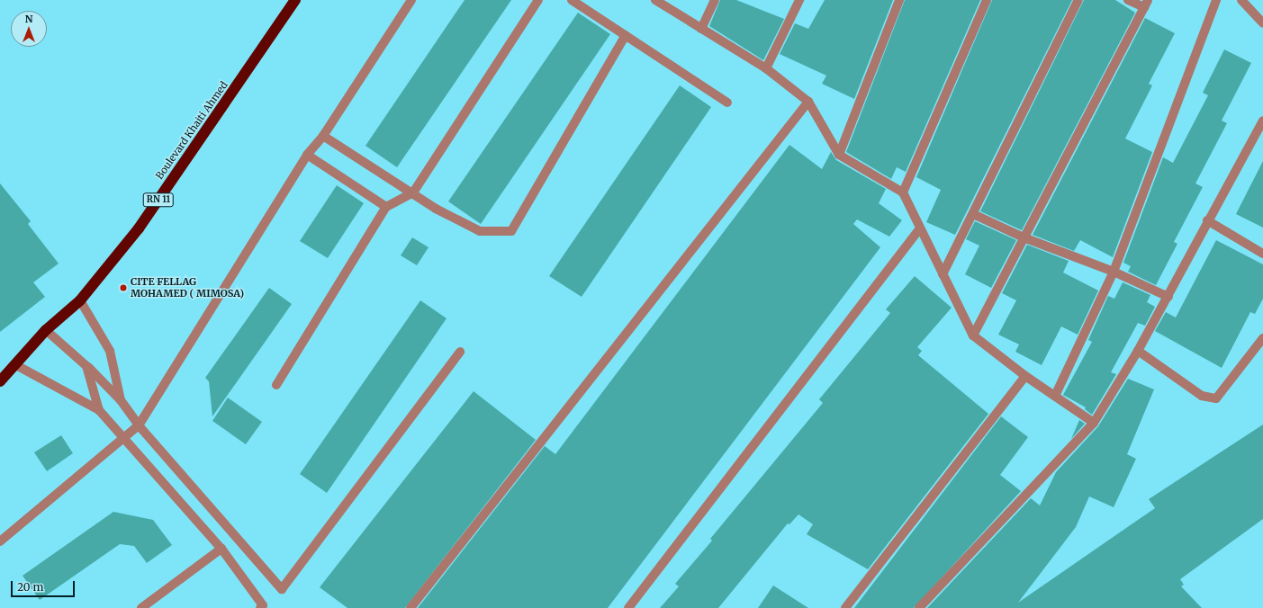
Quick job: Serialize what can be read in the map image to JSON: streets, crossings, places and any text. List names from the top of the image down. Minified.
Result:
{"streets":{"highway":["Boulevard Khaiti Ahmed","RN 11"]},"places":["CITE FELLAG MOHAMED ( MIMOSA)"],"scale_bar":"20 m","north":"top"}
